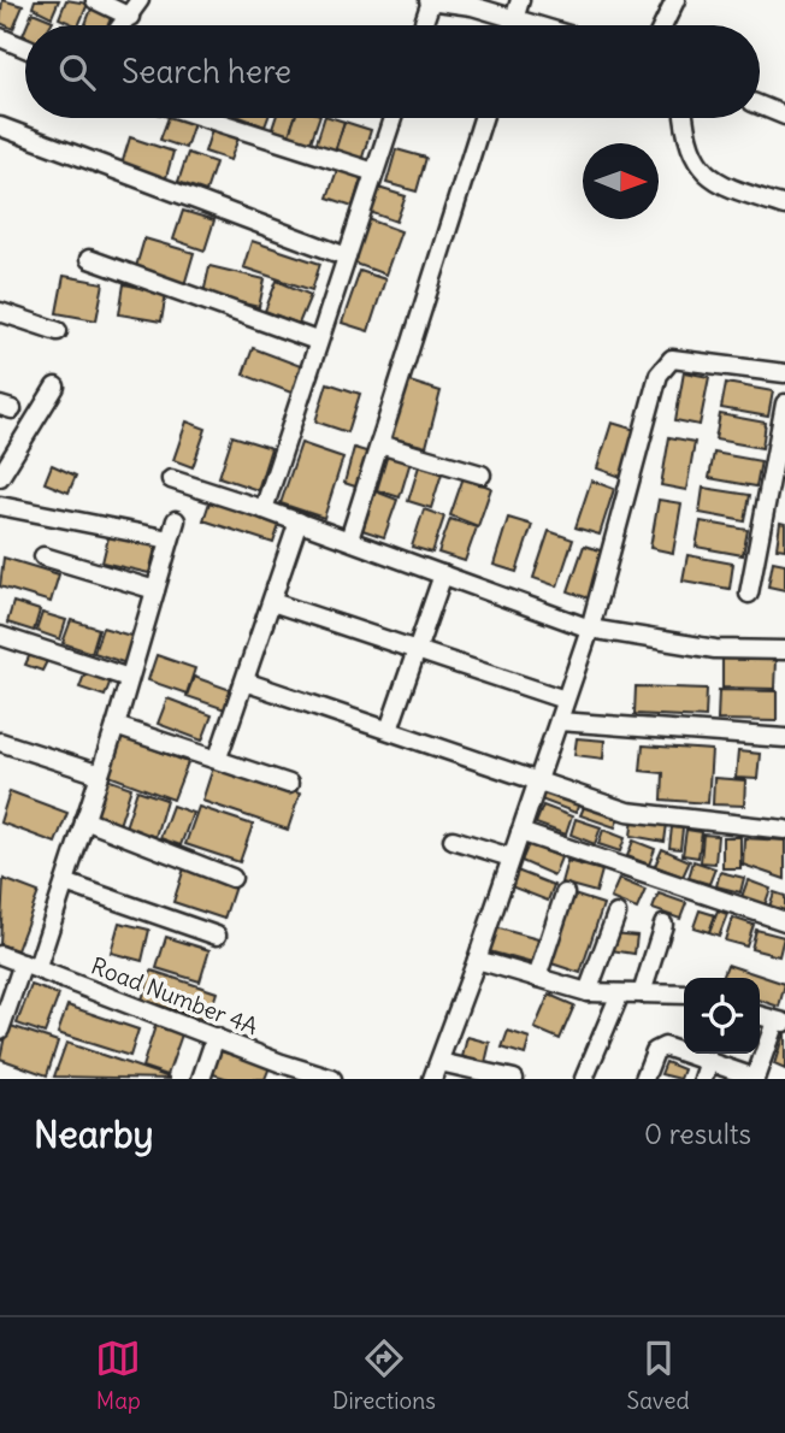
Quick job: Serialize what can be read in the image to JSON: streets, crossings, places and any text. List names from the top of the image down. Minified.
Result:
{"streets":{"street":["Road Number 4A"]},"north":"right","page":{"search":"Search here","heading":["Nearby","0 results"],"nav":["Map","Directions","Saved"]}}
